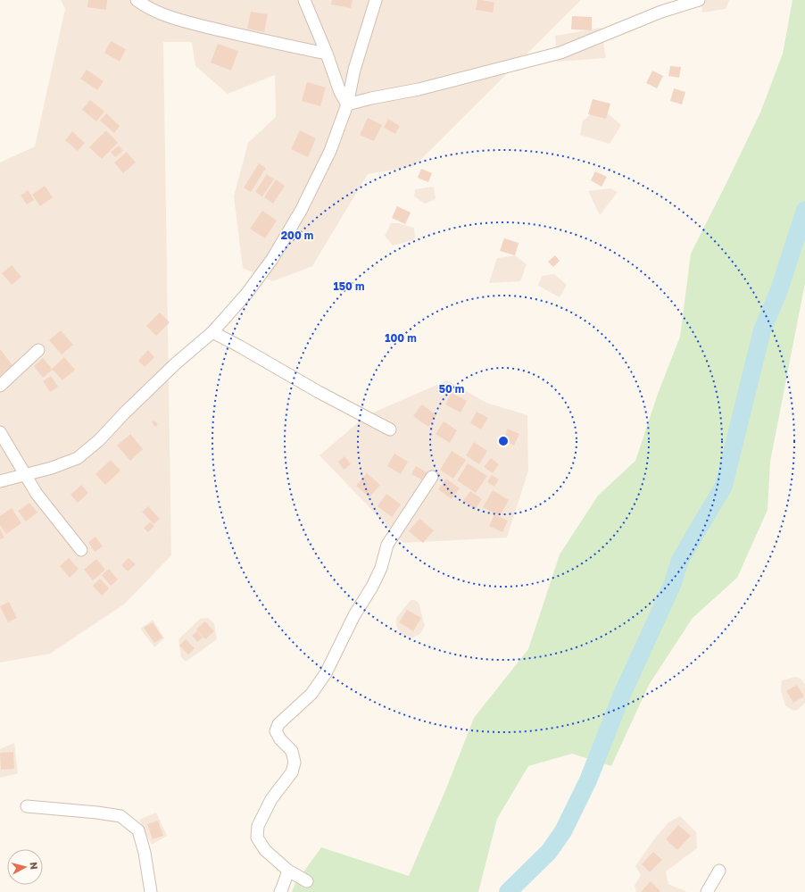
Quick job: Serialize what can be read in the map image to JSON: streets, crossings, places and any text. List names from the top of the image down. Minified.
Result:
{"north":"right","rings":["200 m","150 m","100 m","50 m"]}
